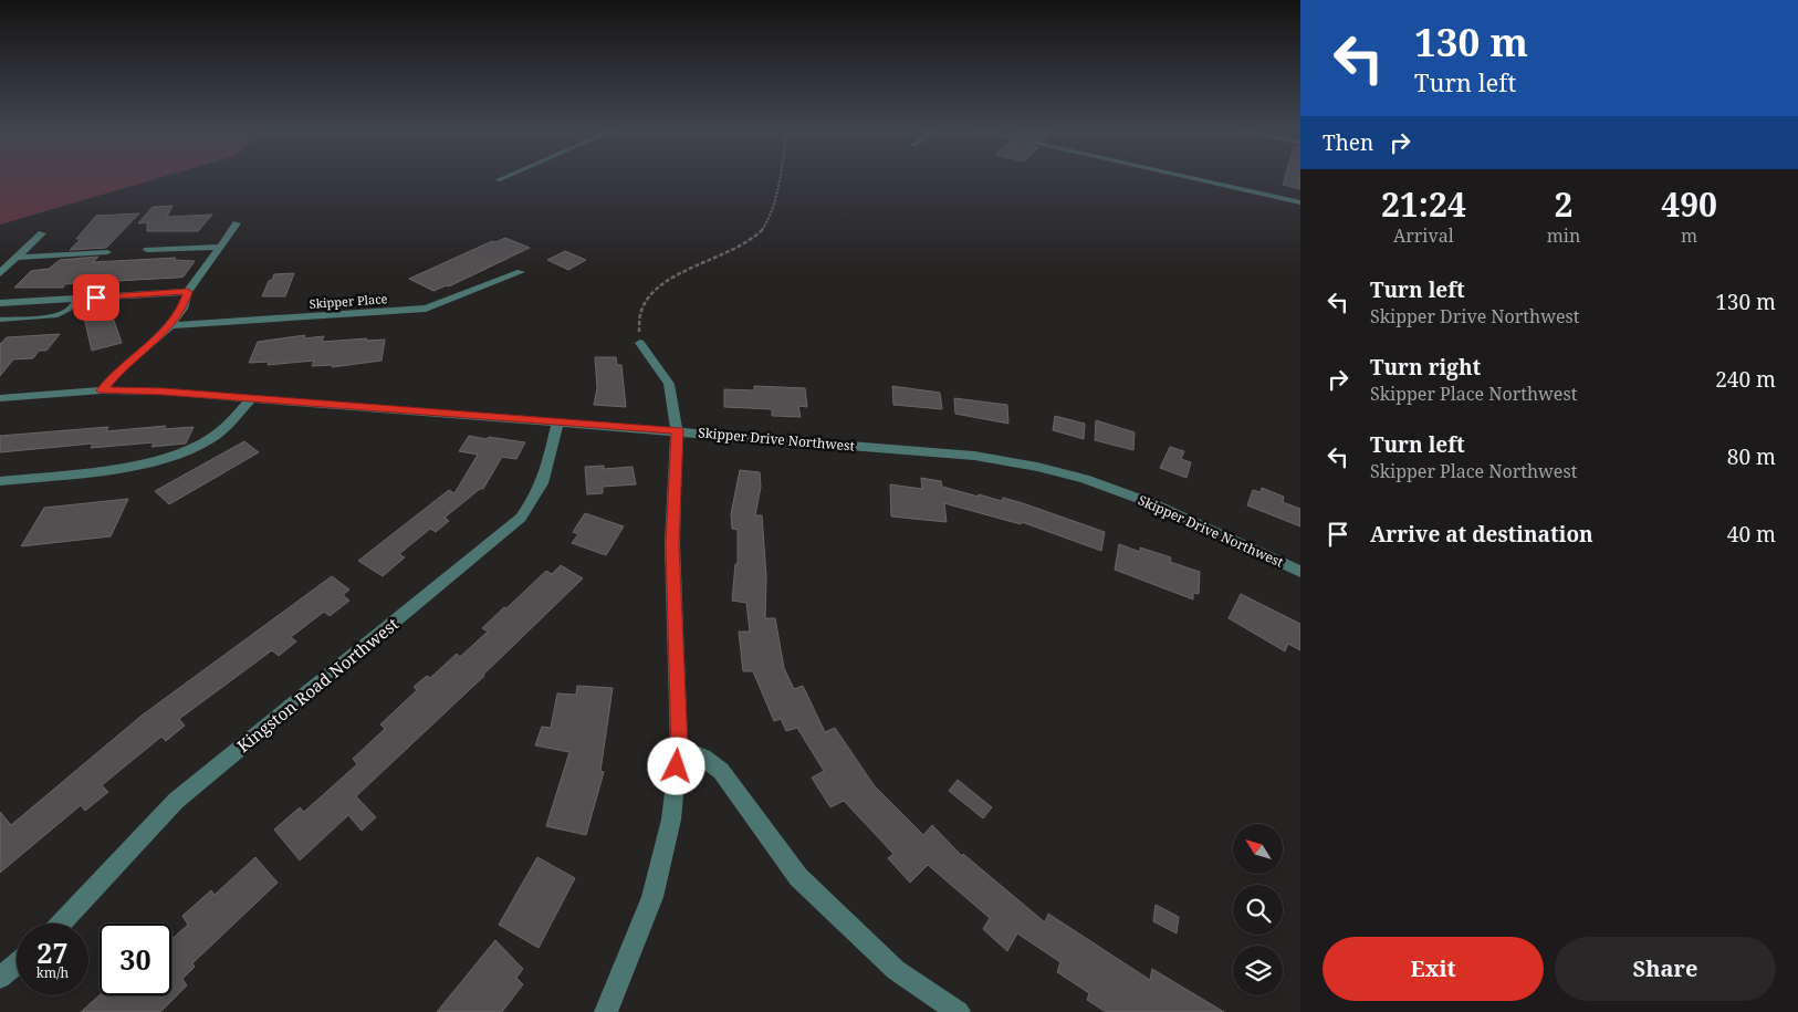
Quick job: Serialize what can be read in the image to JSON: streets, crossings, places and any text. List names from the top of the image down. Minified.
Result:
{"streets":{"street":["Skipper Place","Skipper Drive Northwest","Kingston Road Northwest"]},"crossings":[["Skipper Drive Northwest","Kingston Road Northwest"]],"north":"top left","page":{"turn":["130 m","Turn left"],"then":"Then","eta":["21:24","Arrival","2","min","490","m"],"list":[{"name":"Turn left","note":"Skipper Drive Northwest","value":"130 m"},{"name":"Turn right","note":"Skipper Place Northwest","value":"240 m"},{"name":"Turn left","note":"Skipper Place Northwest","value":"80 m"},{"name":"Arrive at destination","value":"40 m"}],"speed":"27 km/h","limit":"30","buttons":["Exit","Share"]}}
